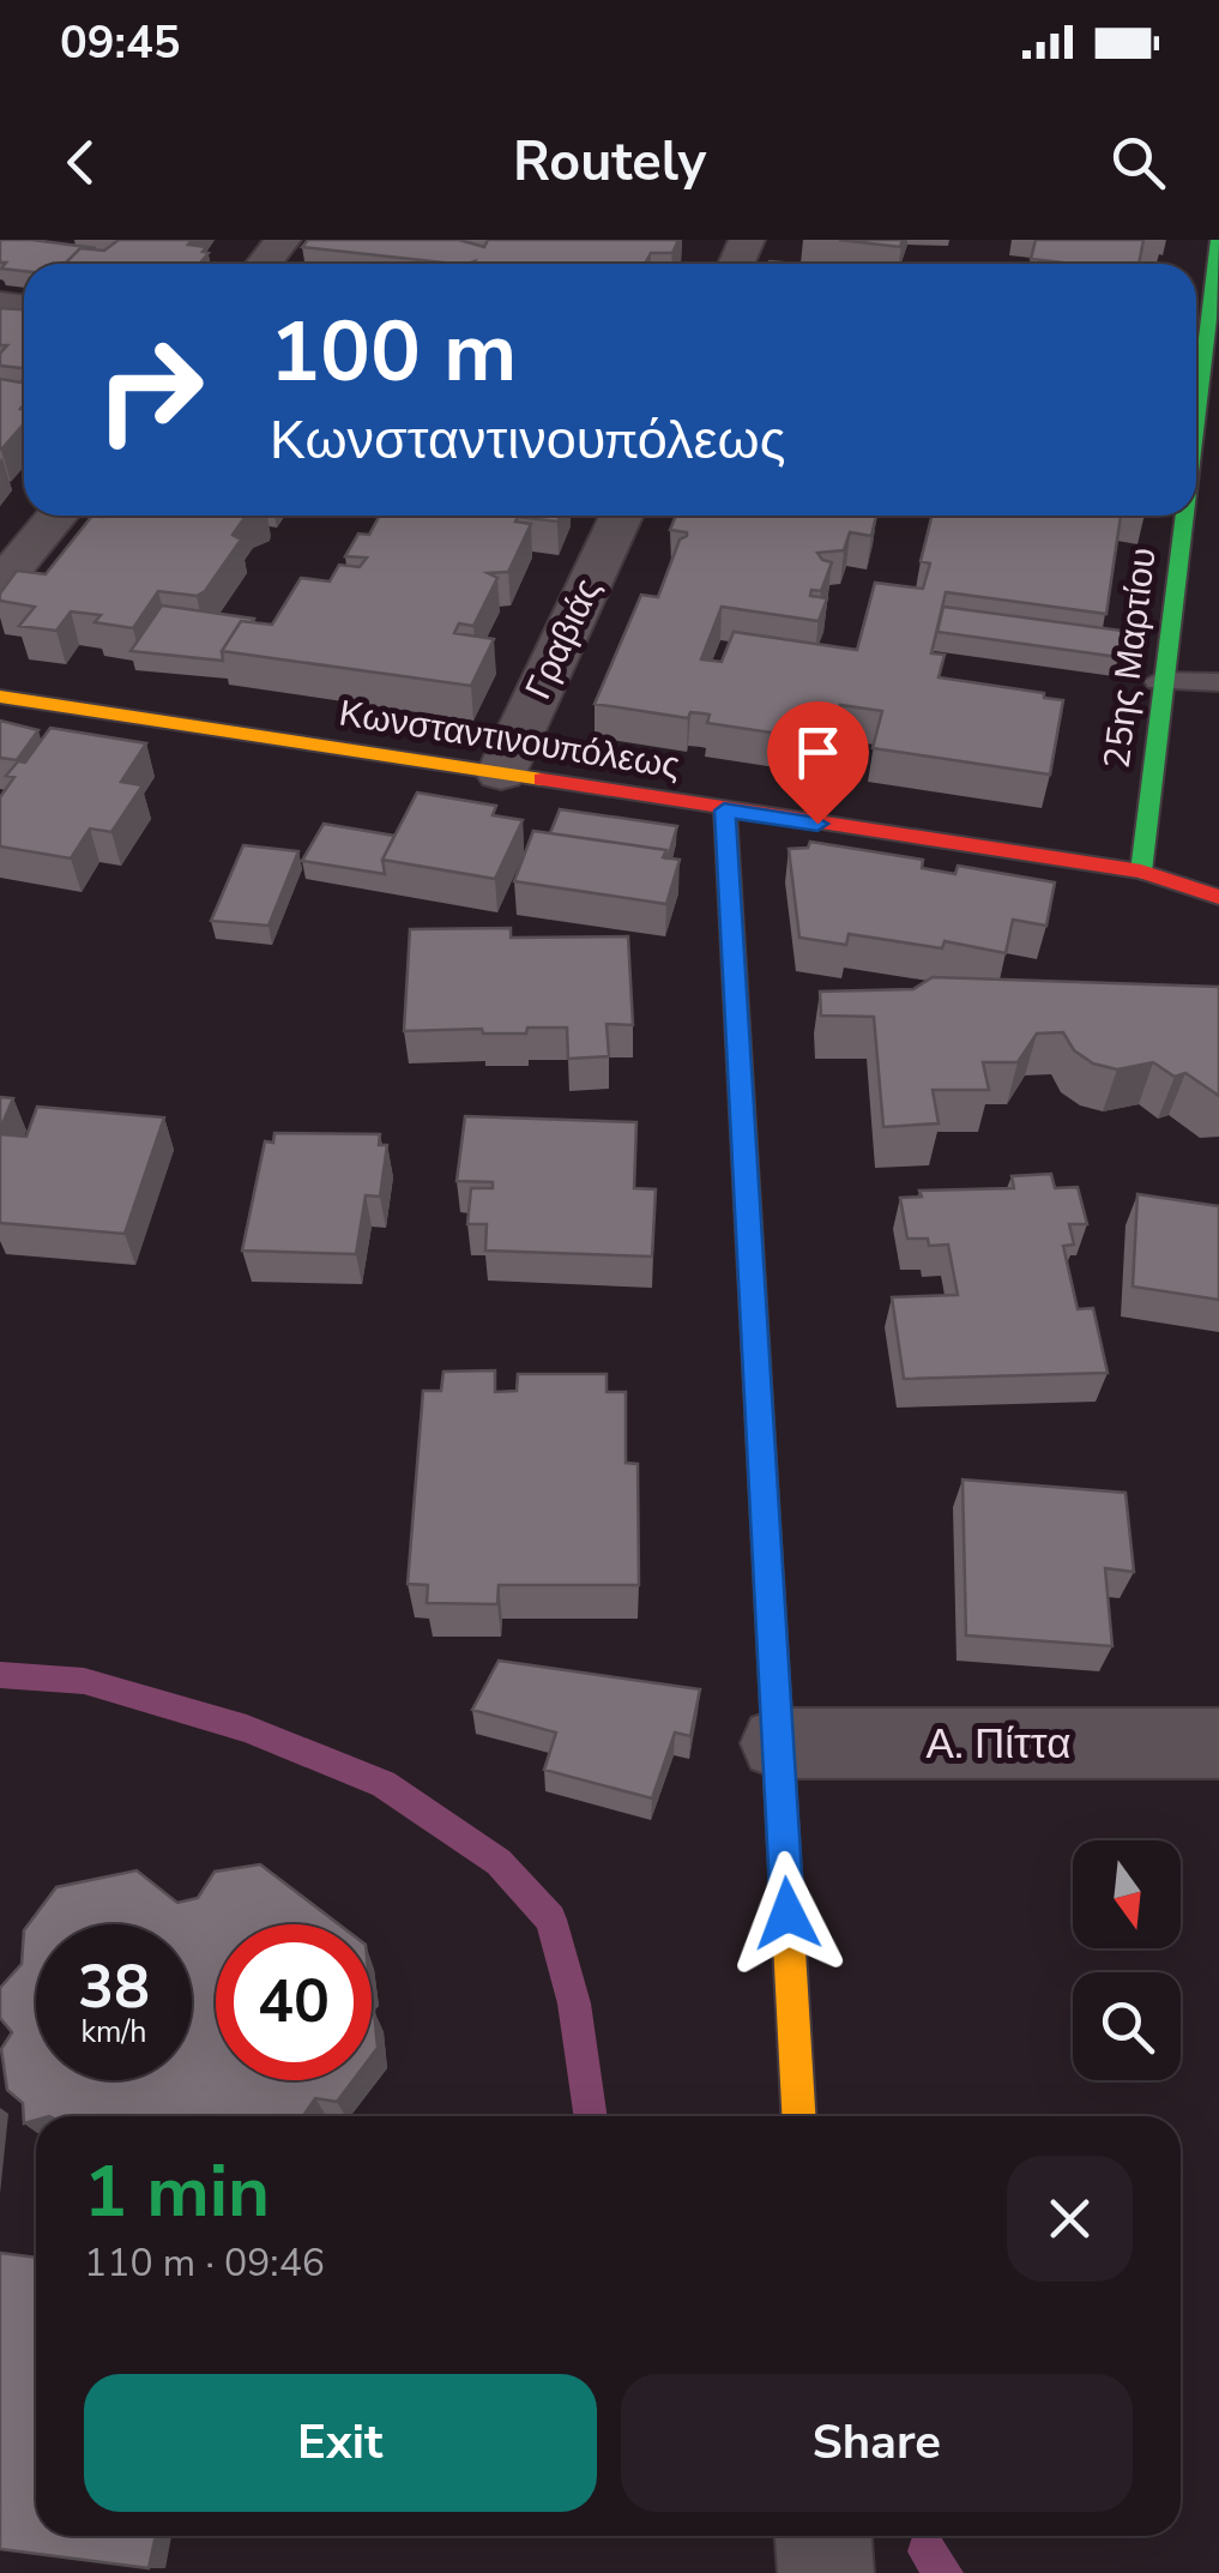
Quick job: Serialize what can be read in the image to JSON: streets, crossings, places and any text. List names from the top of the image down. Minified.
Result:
{"streets":{"street":["Γραβιάς","25ης Μαρτίου","Κωνσταντινουπόλεως","Α. Πίττα"]},"crossings":[["Γραβιάς","Κωνσταντινουπόλεως"],["25ης Μαρτίου","Κωνσταντινουπόλεως"]],"north":"bottom","page":{"status":"09:45","header":"Routely","turn":["100 m","Κωνσταντινουπόλεως"],"speed":"38 km/h","limit":"40","heading":["1 min","110 m · 09:46"],"buttons":["Exit","Share"]}}
